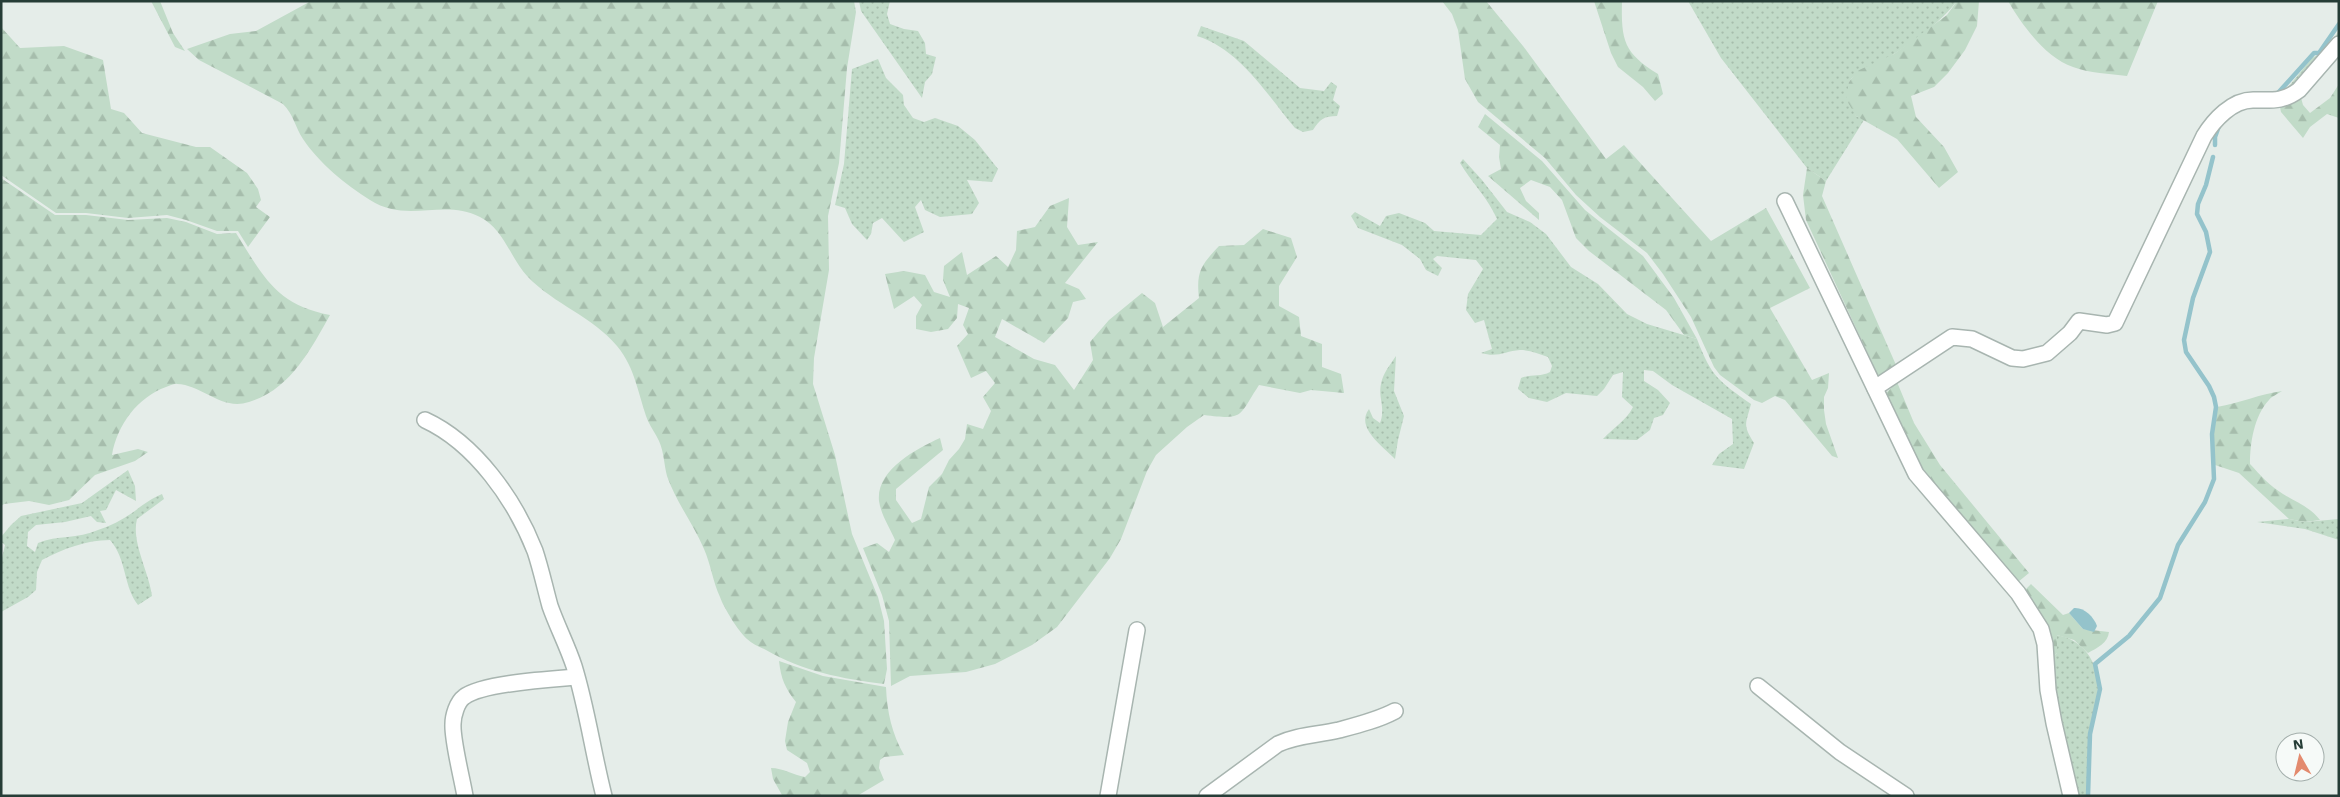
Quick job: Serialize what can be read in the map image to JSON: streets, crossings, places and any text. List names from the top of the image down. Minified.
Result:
{"north":"top"}
